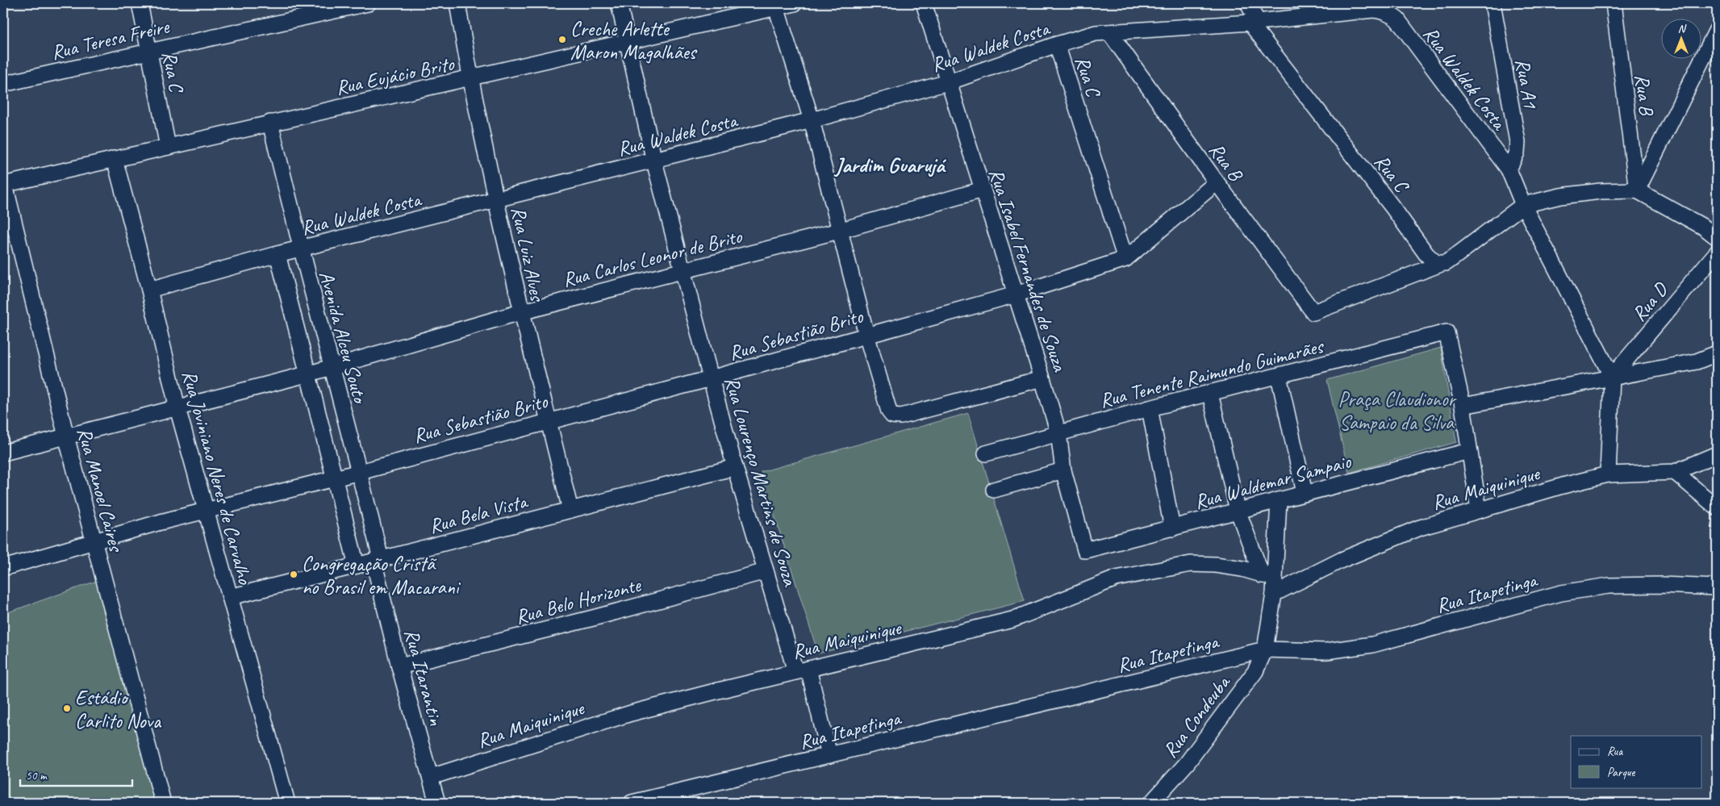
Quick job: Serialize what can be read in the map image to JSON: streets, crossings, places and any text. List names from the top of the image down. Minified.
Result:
{"streets":{"street":["Rua Teresa Freire","Rua Waldek Costa","Rua C","Rua Eujácio Brito","Rua A1","Rua B","Rua Luiz Alves","Rua Carlos Leonor de Brito","Rua Isabel Fernandes de Souza","Rua D","Rua Sebastião Brito","Avenida Alceu Souto","Rua Tenente Raimundo Guimarães","Rua Joviniano Neres de Carvalho","Rua Lourenço Martins de Souza","Rua Waldemar Sampaio","Rua Maiquinique","Rua Manoel Caires","Rua Bela Vista","Rua Itapetinga","Rua Belo Horizonte","Rua Itarantin","Rua Condeuba"]},"crossings":[["Rua Teresa Freire","Rua C"],["Rua Waldek Costa","Rua C"],["Rua Waldek Costa","Rua A1"],["Rua Waldek Costa","Rua B"],["Rua Waldek Costa","Rua Luiz Alves"],["Rua Waldek Costa","Rua Isabel Fernandes de Souza"],["Rua Waldek Costa","Rua D"],["Rua Waldek Costa","Avenida Alceu Souto"],["Rua Waldek Costa","Rua Joviniano Neres de Carvalho"],["Rua Waldek Costa","Rua Lourenço Martins de Souza"],["Rua Waldek Costa","Rua Maiquinique"],["Rua C","Rua Eujácio Brito"],["Rua C","Rua B"],["Rua C","Rua Sebastião Brito"],["Rua Eujácio Brito","Rua Luiz Alves"],["Rua Eujácio Brito","Avenida Alceu Souto"],["Rua Eujácio Brito","Rua Joviniano Neres de Carvalho"],["Rua Eujácio Brito","Rua Lourenço Martins de Souza"],["Rua Eujácio Brito","Rua Manoel Caires"],["Rua B","Rua Sebastião Brito"],["Rua Luiz Alves","Rua Carlos Leonor de Brito"],["Rua Luiz Alves","Rua Sebastião Brito"],["Rua Luiz Alves","Rua Bela Vista"],["Rua Carlos Leonor de Brito","Rua Isabel Fernandes de Souza"],["Rua Carlos Leonor de Brito","Avenida Alceu Souto"],["Rua Carlos Leonor de Brito","Rua Joviniano Neres de Carvalho"],["Rua Carlos Leonor de Brito","Rua Lourenço Martins de Souza"],["Rua Carlos Leonor de Brito","Rua Manoel Caires"],["Rua Isabel Fernandes de Souza","Rua Sebastião Brito"],["Rua Isabel Fernandes de Souza","Rua Tenente Raimundo Guimarães"],["Rua Isabel Fernandes de Souza","Rua Waldemar Sampaio"],["Rua Sebastião Brito","Avenida Alceu Souto"],["Rua Sebastião Brito","Rua Joviniano Neres de Carvalho"],["Rua Sebastião Brito","Rua Lourenço Martins de Souza"],["Rua Sebastião Brito","Rua Manoel Caires"],["Avenida Alceu Souto","Rua Bela Vista"],["Avenida Alceu Souto","Rua Itarantin"],["Rua Joviniano Neres de Carvalho","Rua Bela Vista"],["Rua Lourenço Martins de Souza","Rua Maiquinique"],["Rua Lourenço Martins de Souza","Rua Bela Vista"],["Rua Lourenço Martins de Souza","Rua Itapetinga"],["Rua Lourenço Martins de Souza","Rua Belo Horizonte"],["Rua Maiquinique","Rua Itarantin"],["Rua Maiquinique","Rua Condeuba"],["Rua Bela Vista","Rua Itarantin"],["Rua Itapetinga","Rua Condeuba"],["Rua Belo Horizonte","Rua Itarantin"]],"districts":["Jardim Guarujá"],"parks":["Praça Claudionor Sampaio da Silva"],"places":["Creche Arlette Maron Magalhães","Congregação Cristã no Brasil em Macarani","Estádio Carlito Nova"],"legend":["Rua","Parque"],"scale_bar":"50 m","north":"top"}
